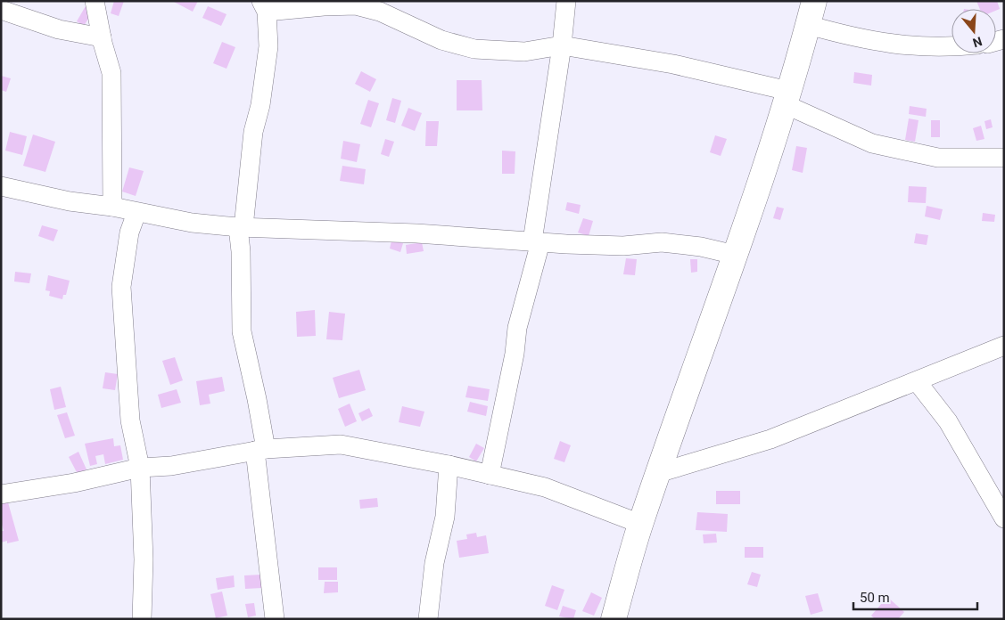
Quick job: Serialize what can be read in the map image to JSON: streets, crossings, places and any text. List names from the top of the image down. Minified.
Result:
{"scale_bar":"50 m","north":"bottom"}
